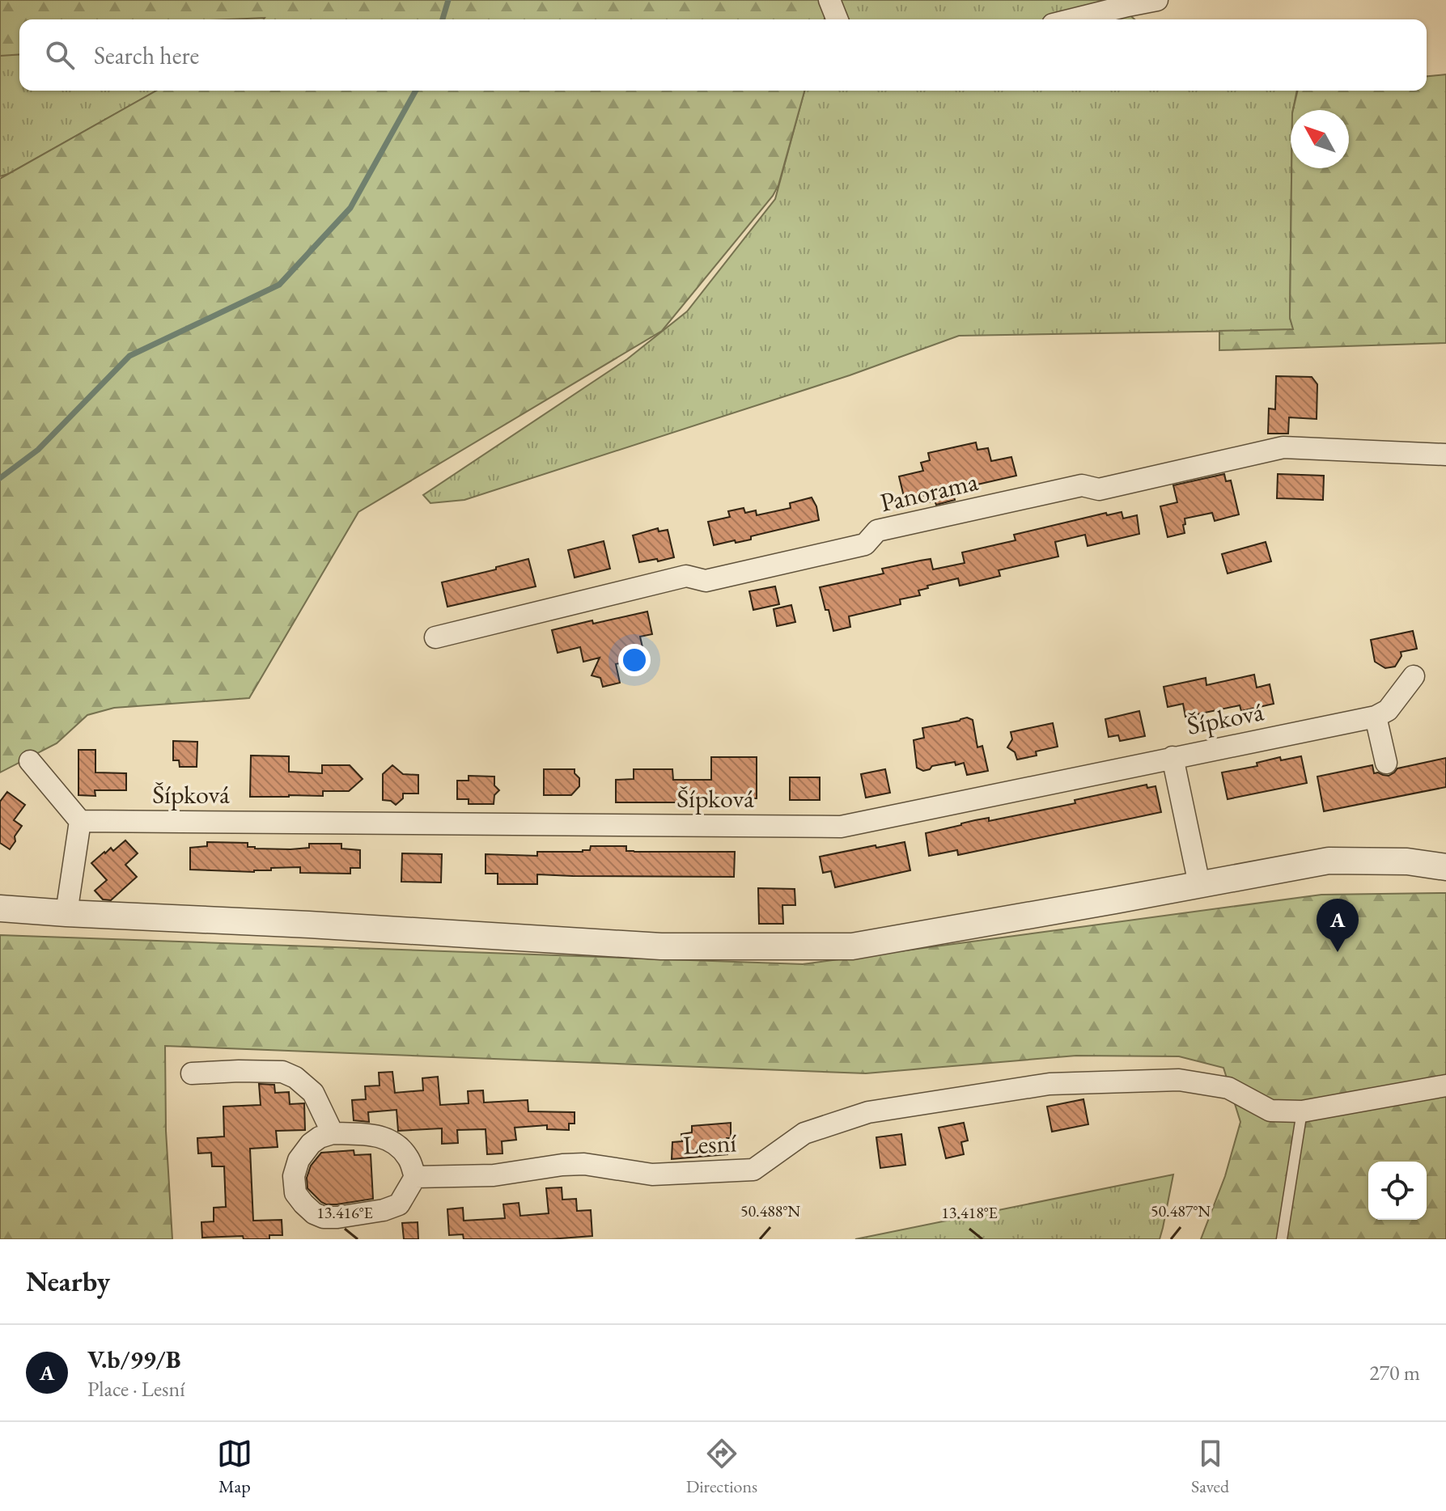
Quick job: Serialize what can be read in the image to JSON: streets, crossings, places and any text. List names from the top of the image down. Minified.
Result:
{"streets":{"street":["Panorama","Šípková","Lesní"]},"north":"top left","page":{"search":"Search here","pins":"A","heading":"Nearby","list":[{"mark":"A","name":"V.b/99/B","note":"Place · Lesní","value":"270 m"}],"nav":["Map","Directions","Saved"]},"coordinates":["50.488°N","50.487°N","13.416°E","13.418°E"]}
